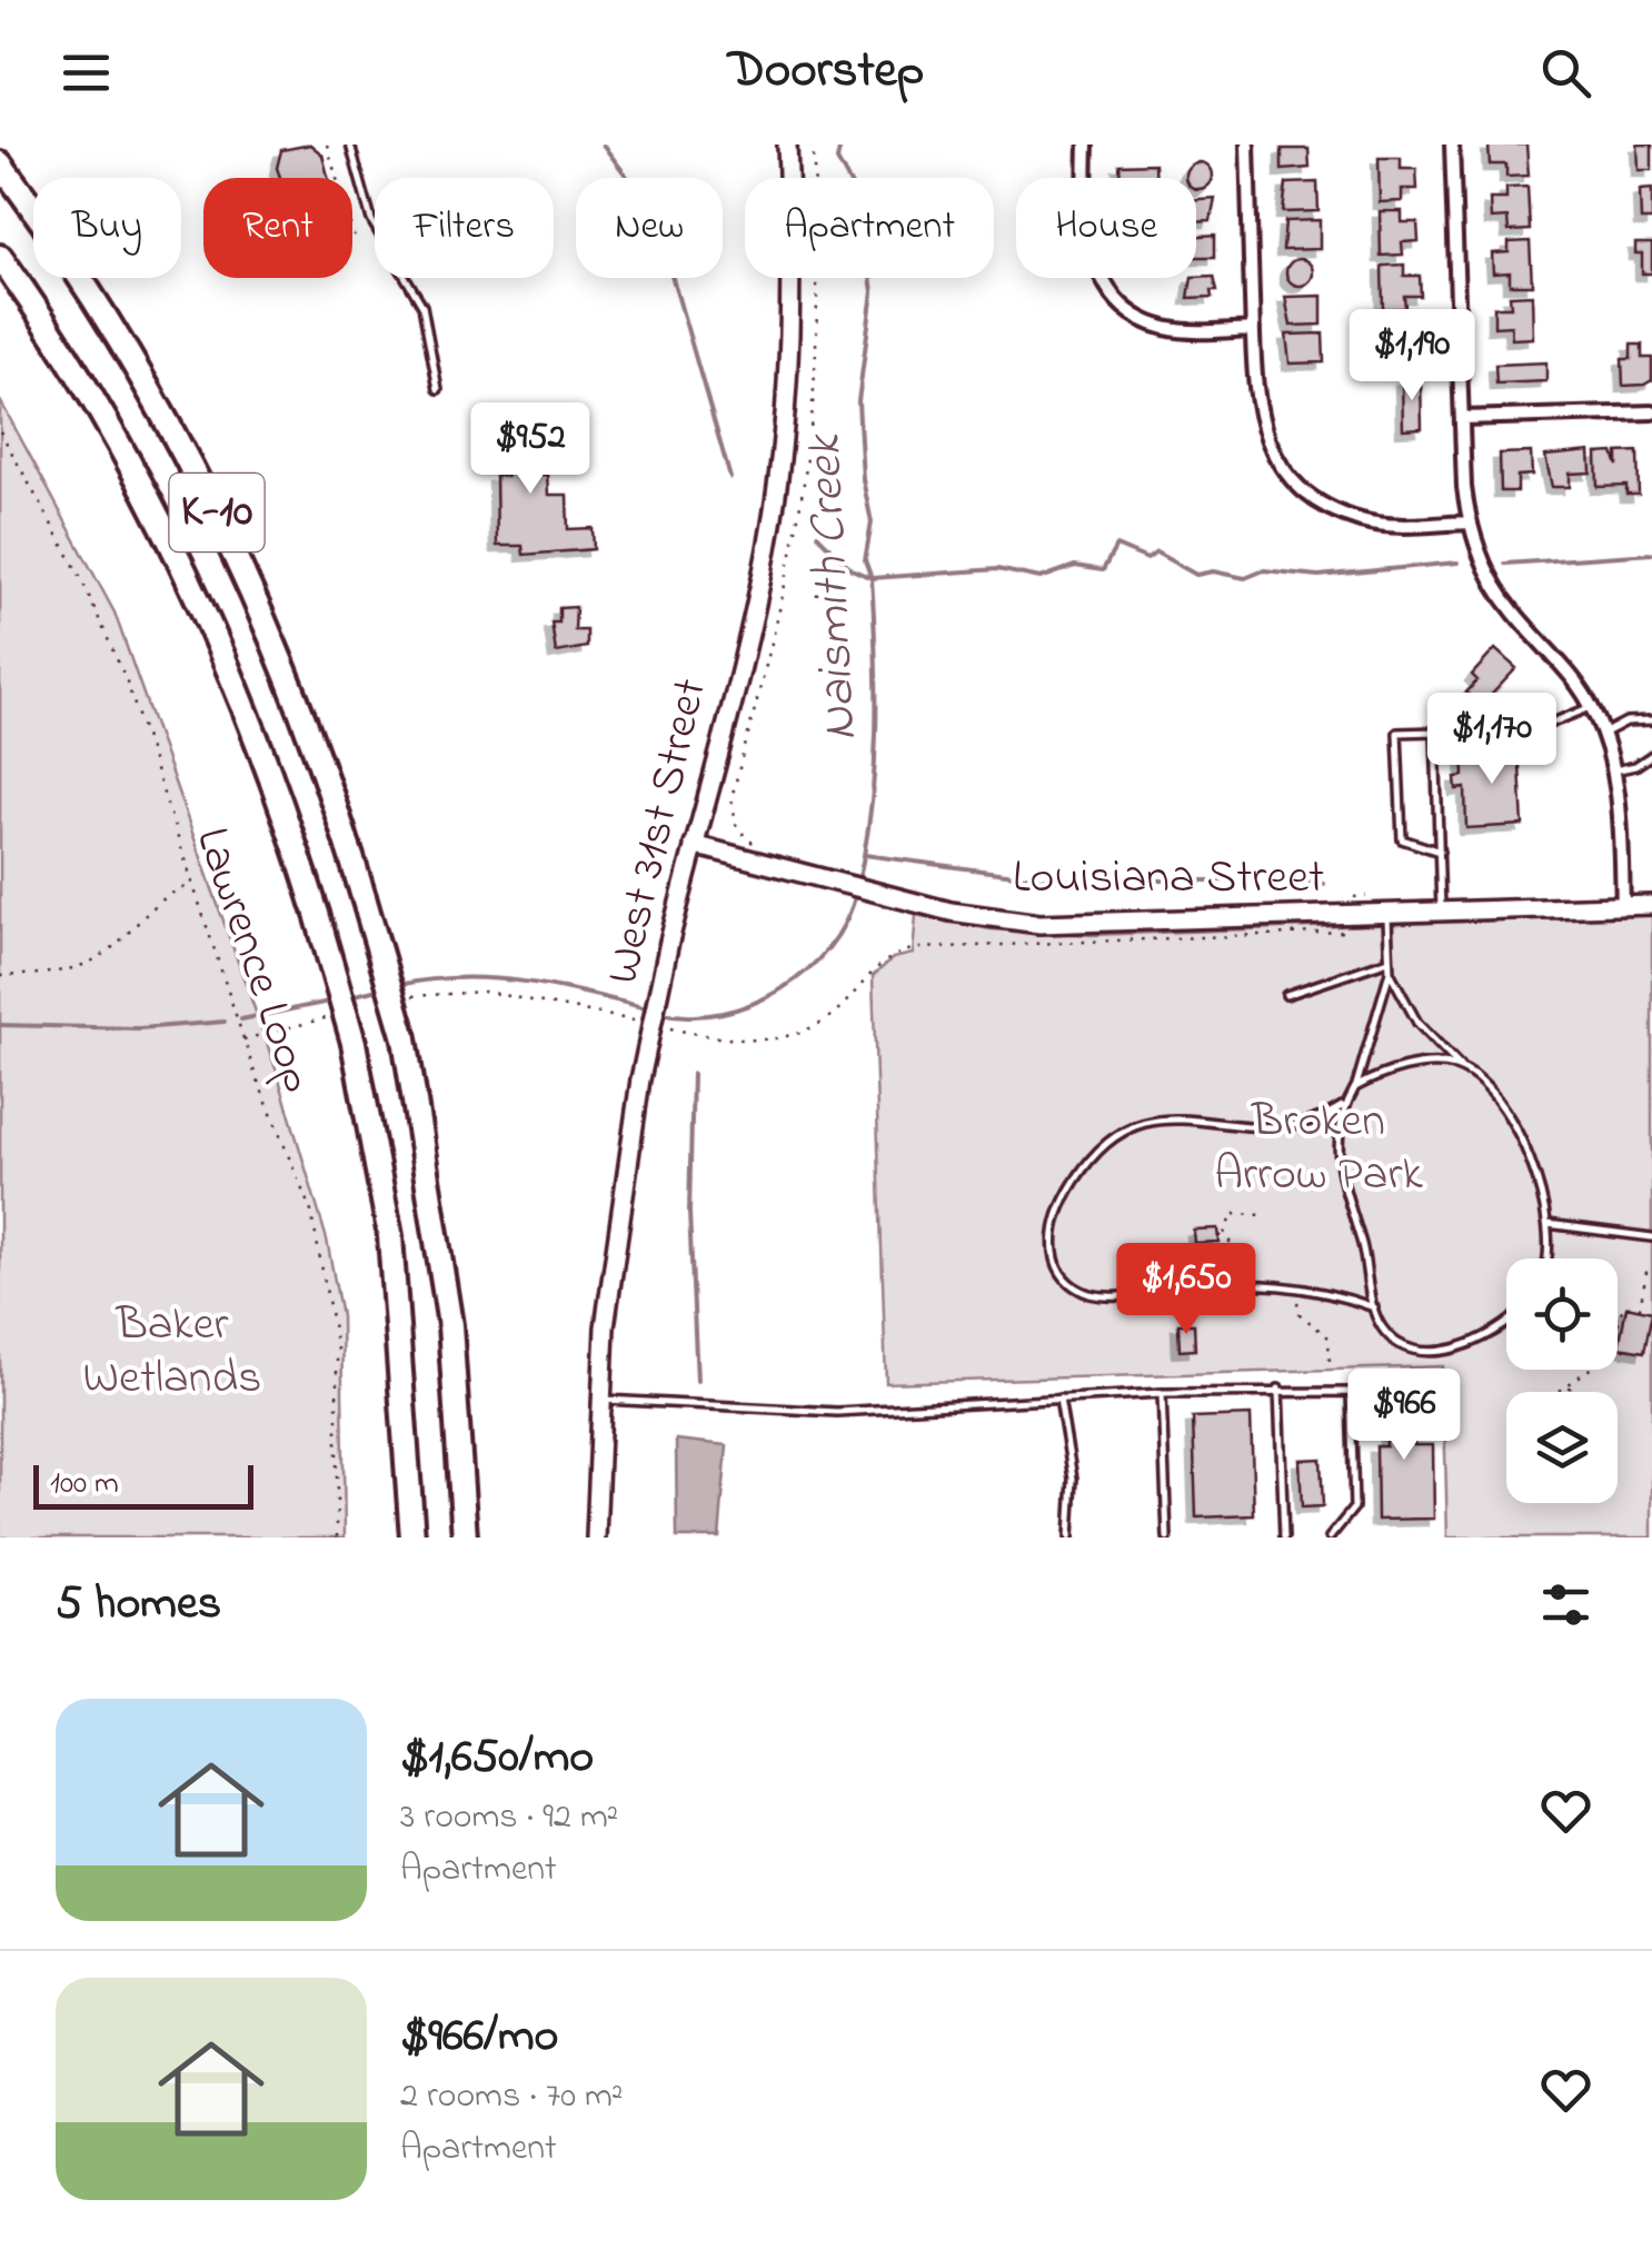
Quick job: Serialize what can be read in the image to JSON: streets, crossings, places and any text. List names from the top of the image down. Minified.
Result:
{"streets":{"highway":["K-10"],"main road":["West 31st Street","Louisiana Street"],"path":["Lawrence Loop"]},"crossings":[["West 31st Street","Louisiana Street"]],"water":["Naismith Creek"],"parks":["Broken Arrow Park","Baker Wetlands"],"scale_bar":"100 m","page":{"header":"Doorstep","chip":["Buy","Rent","Filters","New","Apartment","House"],"price":["$1,190","$952","$1,170","$1,650","$966"],"scale":"100 m","heading":"5 homes","list":[{"name":"$1,650/mo","note":"3 rooms · 92 m² · Apartment"},{"name":"$966/mo","note":"2 rooms · 70 m² · Apartment"}]}}
